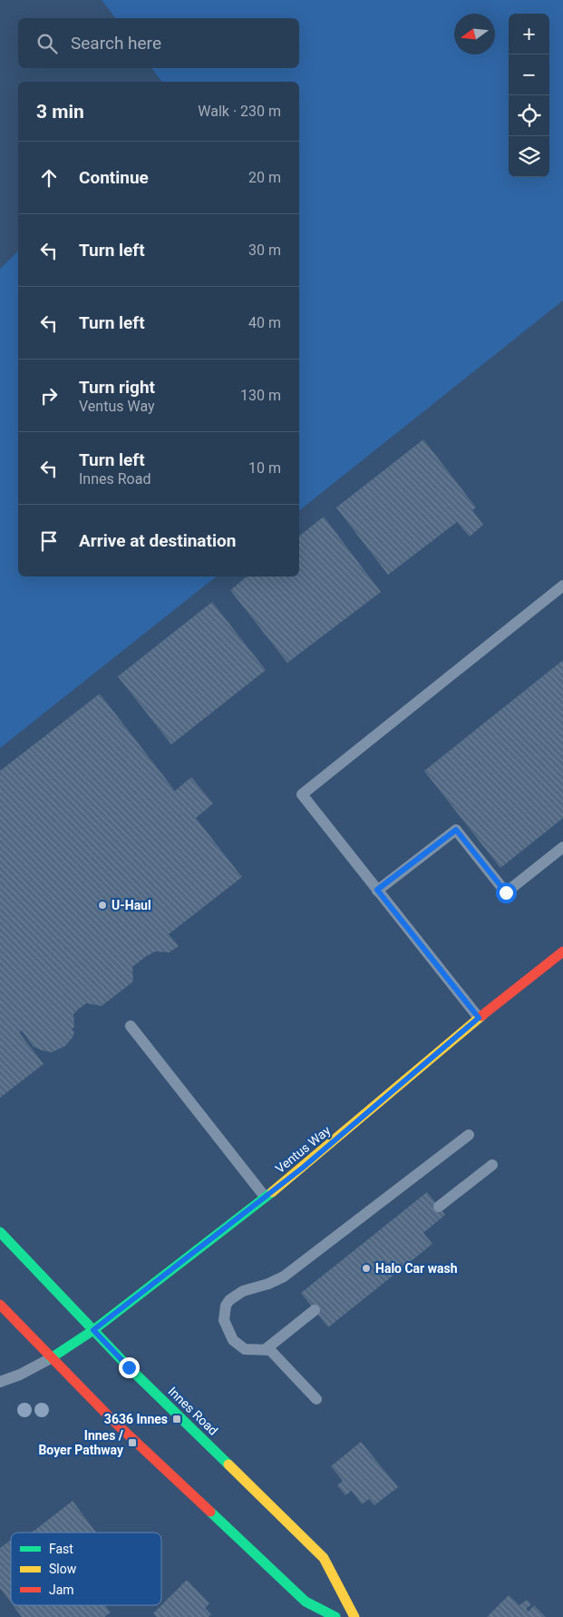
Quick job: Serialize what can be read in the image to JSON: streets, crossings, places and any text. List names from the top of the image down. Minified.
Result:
{"streets":{"main road":["Ventus Way","Innes Road"]},"crossings":[["Ventus Way","Innes Road"]],"places":{"other":["U-Haul","Halo Car wash"],"transit":["3636 Innes","Innes / Boyer Pathway"]},"legend":["Fast","Slow","Jam"],"north":"left","page":{"map_buttons":["+","−"],"search":"Search here","heading":["3 min","Walk · 230 m"],"list":[["Continue","20 m"],["Turn left","30 m"],["Turn left","40 m"],["Turn right","Ventus Way","130 m"],["Turn left","Innes Road","10 m"],"Arrive at destination"]}}
